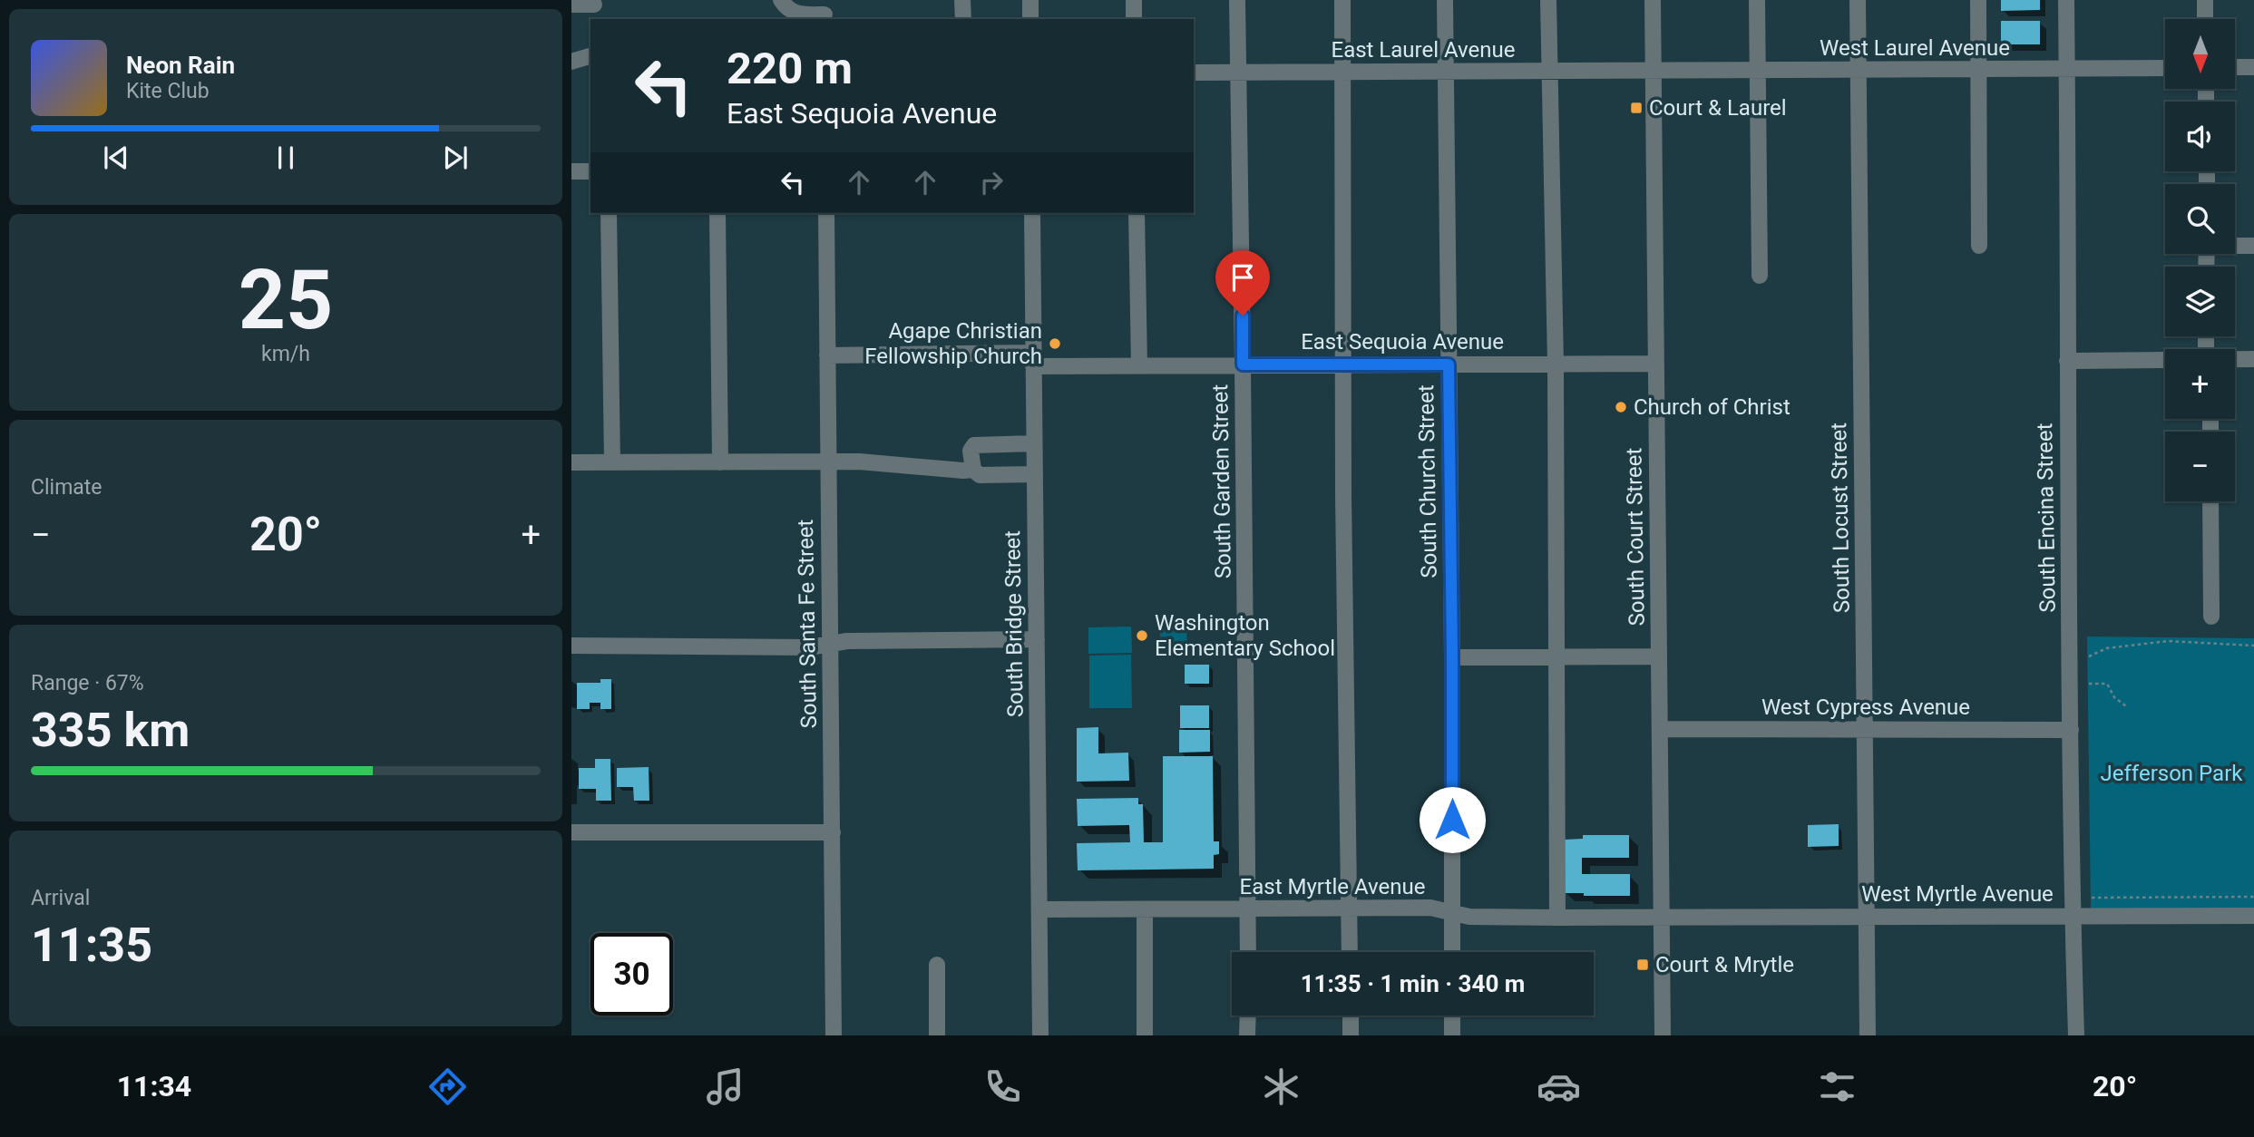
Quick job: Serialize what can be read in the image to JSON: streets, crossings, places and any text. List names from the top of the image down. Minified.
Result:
{"streets":{"street":["West Laurel Avenue","East Laurel Avenue","East Sequoia Avenue","South Garden Street","South Church Street","South Locust Street","South Encina Street","South Court Street","South Santa Fe Street","South Bridge Street","West Cypress Avenue","East Myrtle Avenue","West Myrtle Avenue"]},"crossings":[["West Laurel Avenue","East Laurel Avenue"],["West Laurel Avenue","South Locust Street"],["West Laurel Avenue","South Encina Street"],["West Laurel Avenue","South Court Street"],["East Laurel Avenue","South Garden Street"],["East Laurel Avenue","South Church Street"],["East Laurel Avenue","South Court Street"],["East Sequoia Avenue","South Garden Street"],["East Sequoia Avenue","South Church Street"],["East Sequoia Avenue","South Court Street"],["East Sequoia Avenue","South Santa Fe Street"],["East Sequoia Avenue","South Bridge Street"],["South Garden Street","East Myrtle Avenue"],["South Church Street","East Myrtle Avenue"],["South Locust Street","West Cypress Avenue"],["South Locust Street","West Myrtle Avenue"],["South Encina Street","West Cypress Avenue"],["South Encina Street","West Myrtle Avenue"],["South Court Street","West Cypress Avenue"],["South Court Street","East Myrtle Avenue"],["South Court Street","West Myrtle Avenue"],["South Bridge Street","East Myrtle Avenue"],["East Myrtle Avenue","West Myrtle Avenue"]],"parks":["Jefferson Park"],"places":{"transit":["Court & Laurel","Court & Mrytle"],"other":["Agape Christian Fellowship Church","Church of Christ","Washington Elementary School"]},"north":"bottom","page":{"map_buttons":["+","−"],"turn":["220 m","East Sequoia Avenue"],"song":["Neon Rain","Kite Club"],"tile":[["25","km/h"],"Climate",["Range · 67%","335 km"],["Arrival","11:35"]],"heat":["−","20°","+"],"limit":"30","trip":"11:35 · 1 min · 340 m","tabs":["11:34","20°"]}}
